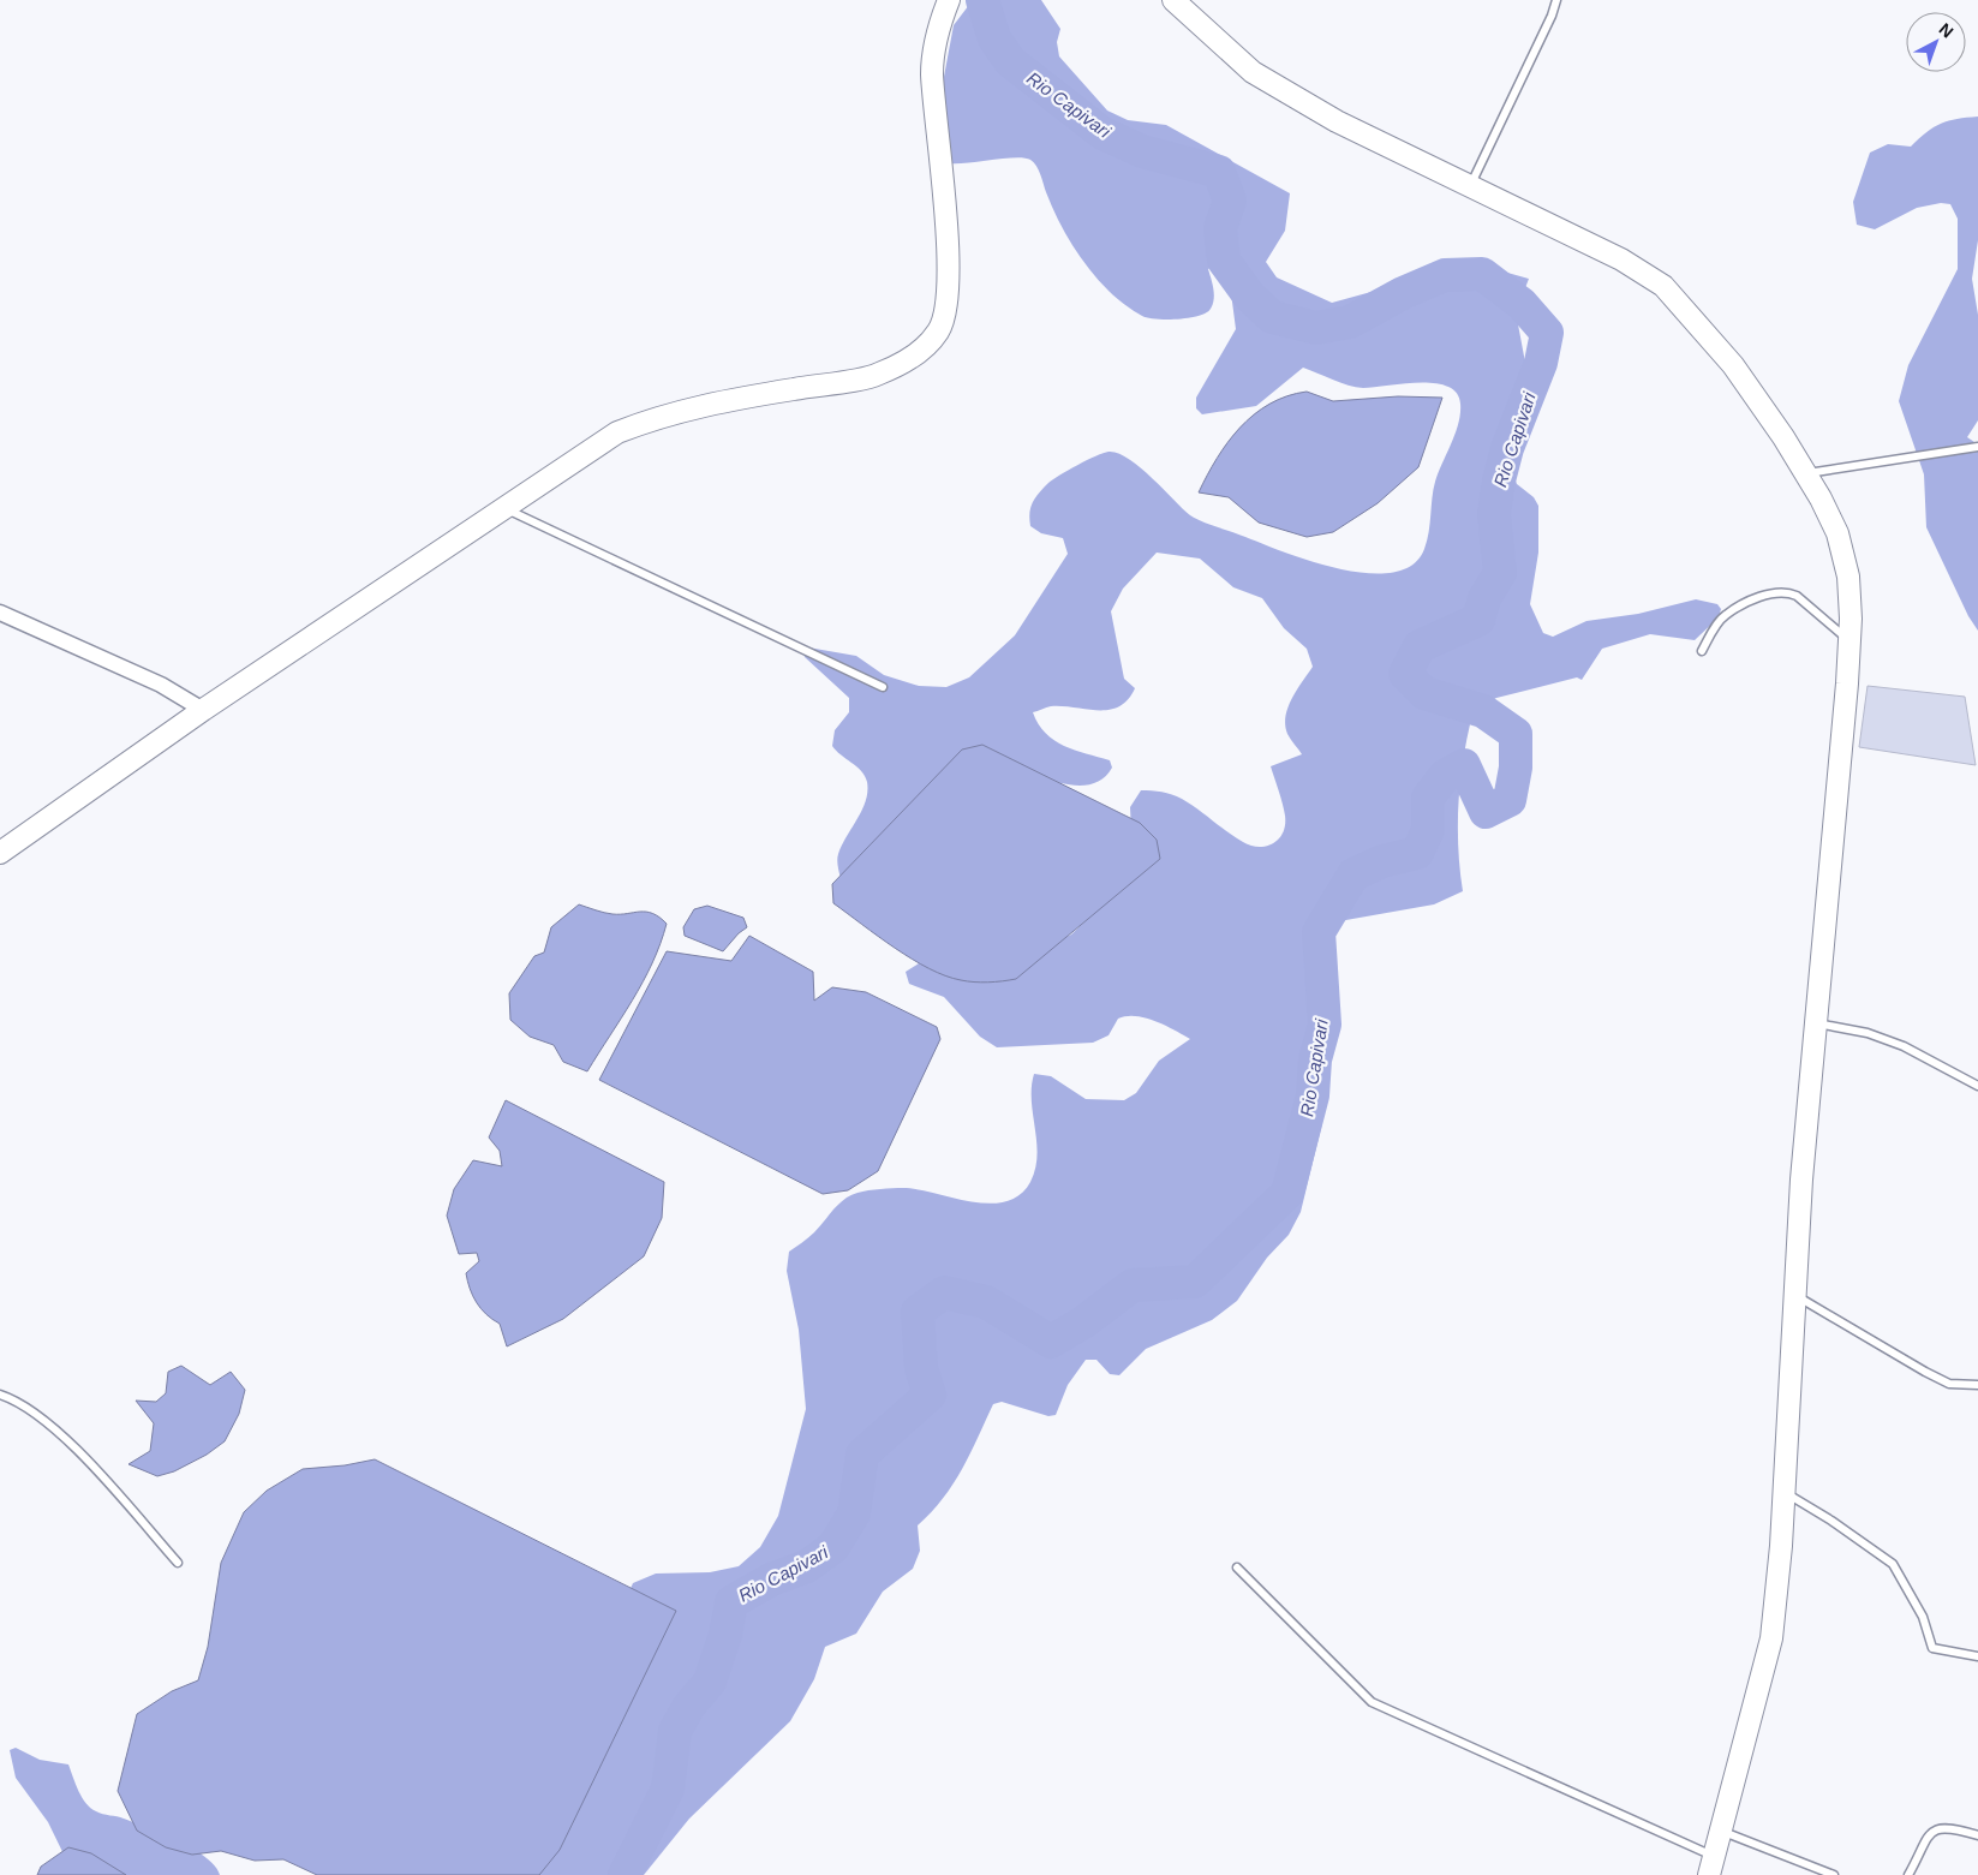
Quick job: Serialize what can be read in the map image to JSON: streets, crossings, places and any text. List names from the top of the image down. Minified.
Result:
{"water":["Rio Capivari"],"north":"top right"}
